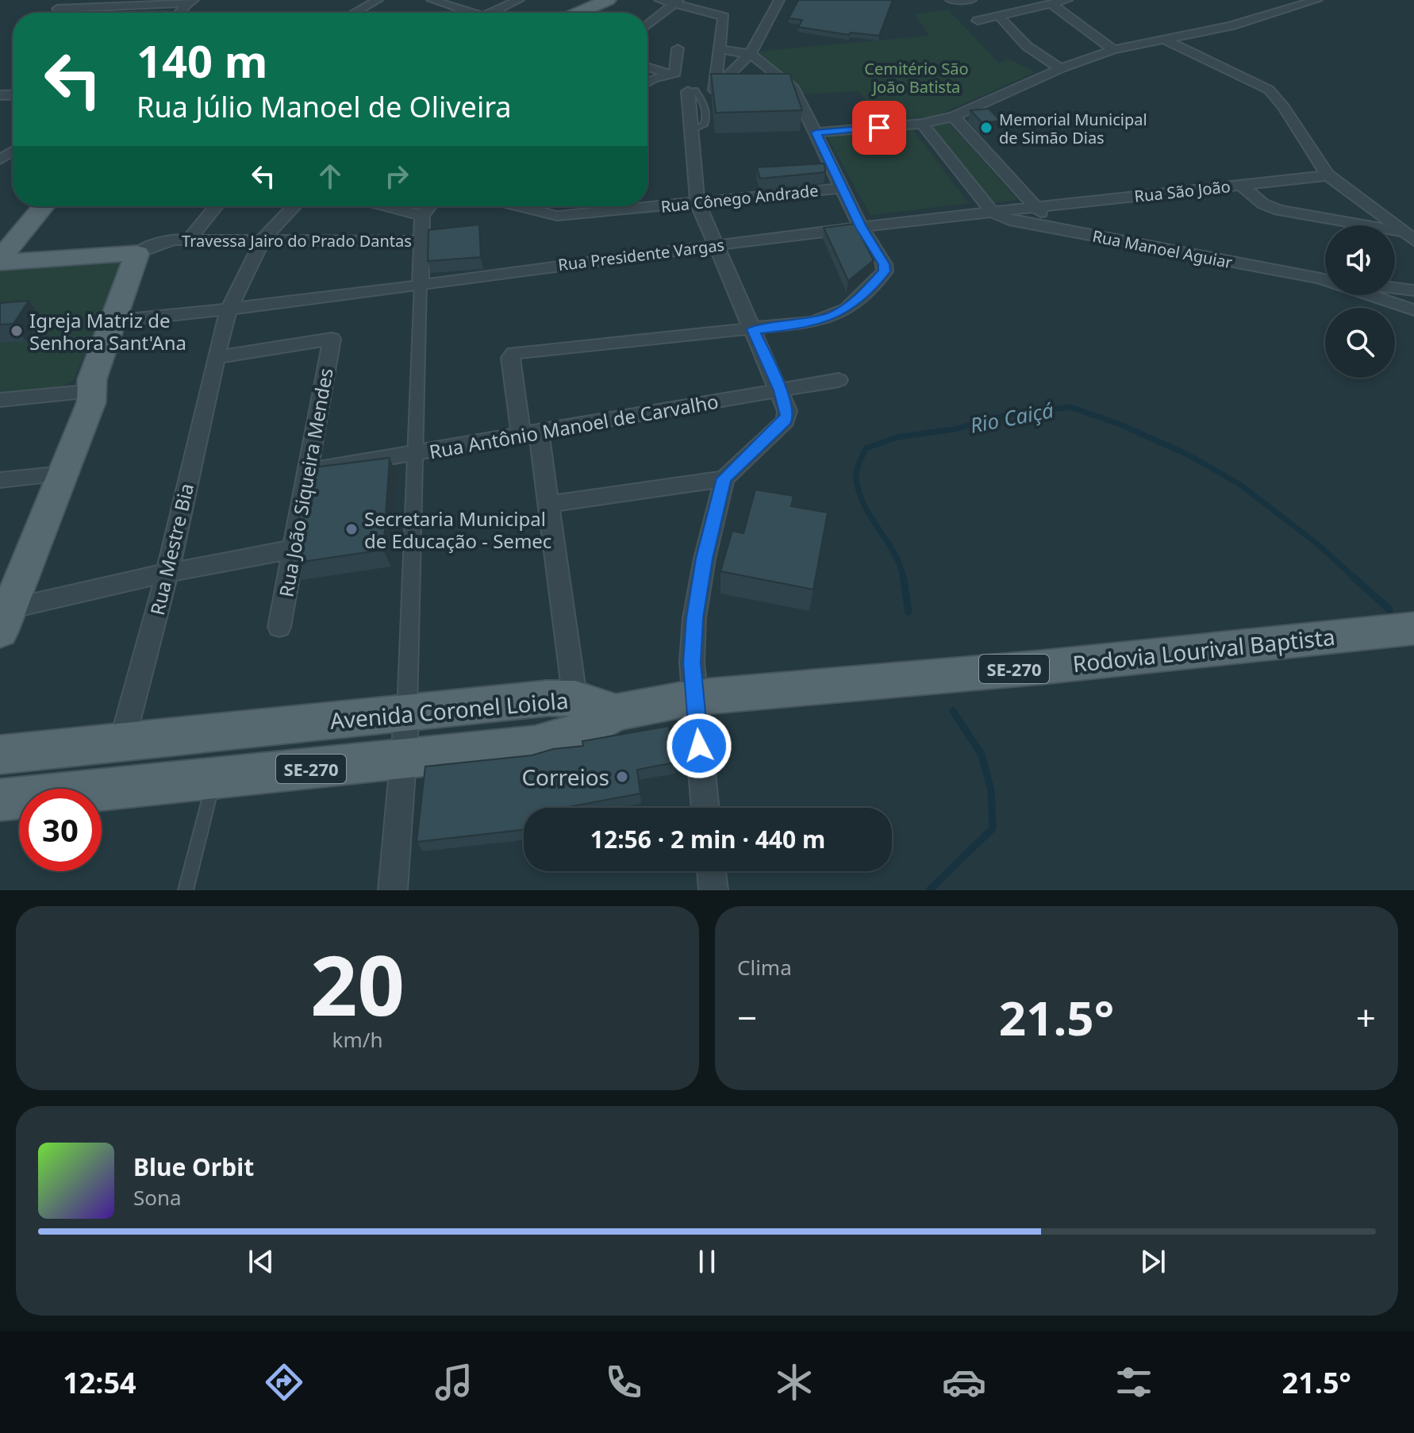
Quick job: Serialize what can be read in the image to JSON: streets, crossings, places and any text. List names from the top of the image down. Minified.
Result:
{"streets":{"main road":["Rodovia Lourival Baptista","SE-270","Avenida Coronel Loiola"],"street":["Rua São João","Rua Cônego Andrade","Travessa Jairo do Prado Dantas","Rua Manoel Aguiar","Rua Presidente Vargas","Rua Antônio Manoel de Carvalho","Rua João Siqueira Mendes","Rua Mestre Bia"]},"crossings":[["Rua São João","Rua Manoel Aguiar"],["Rua São João","Rua Presidente Vargas"],["Travessa Jairo do Prado Dantas","Rua Mestre Bia"],["Rua Manoel Aguiar","Rua Presidente Vargas"],["Rua Presidente Vargas","Rua Mestre Bia"],["Rua Antônio Manoel de Carvalho","Rua João Siqueira Mendes"],["Rua João Siqueira Mendes","Rua Mestre Bia"],["Rua Mestre Bia","Avenida Coronel Loiola"],["Rodovia Lourival Baptista","Avenida Coronel Loiola"]],"water":["Rio Caiçá"],"parks":["Cemitério São João Batista"],"places":["Memorial Municipal de Simão Dias","Igreja Matriz de Senhora Sant'Ana","Secretaria Municipal de Educação - Semec","Correios"],"page":{"turn":["140 m","Rua Júlio Manoel de Oliveira"],"limit":"30","trip":"12:56 · 2 min · 440 m","tile":[["20","km/h"],"Clima"],"heat":["−","21.5°","+"],"song":["Blue Orbit","Sona"],"tabs":["12:54","21.5°"]}}
